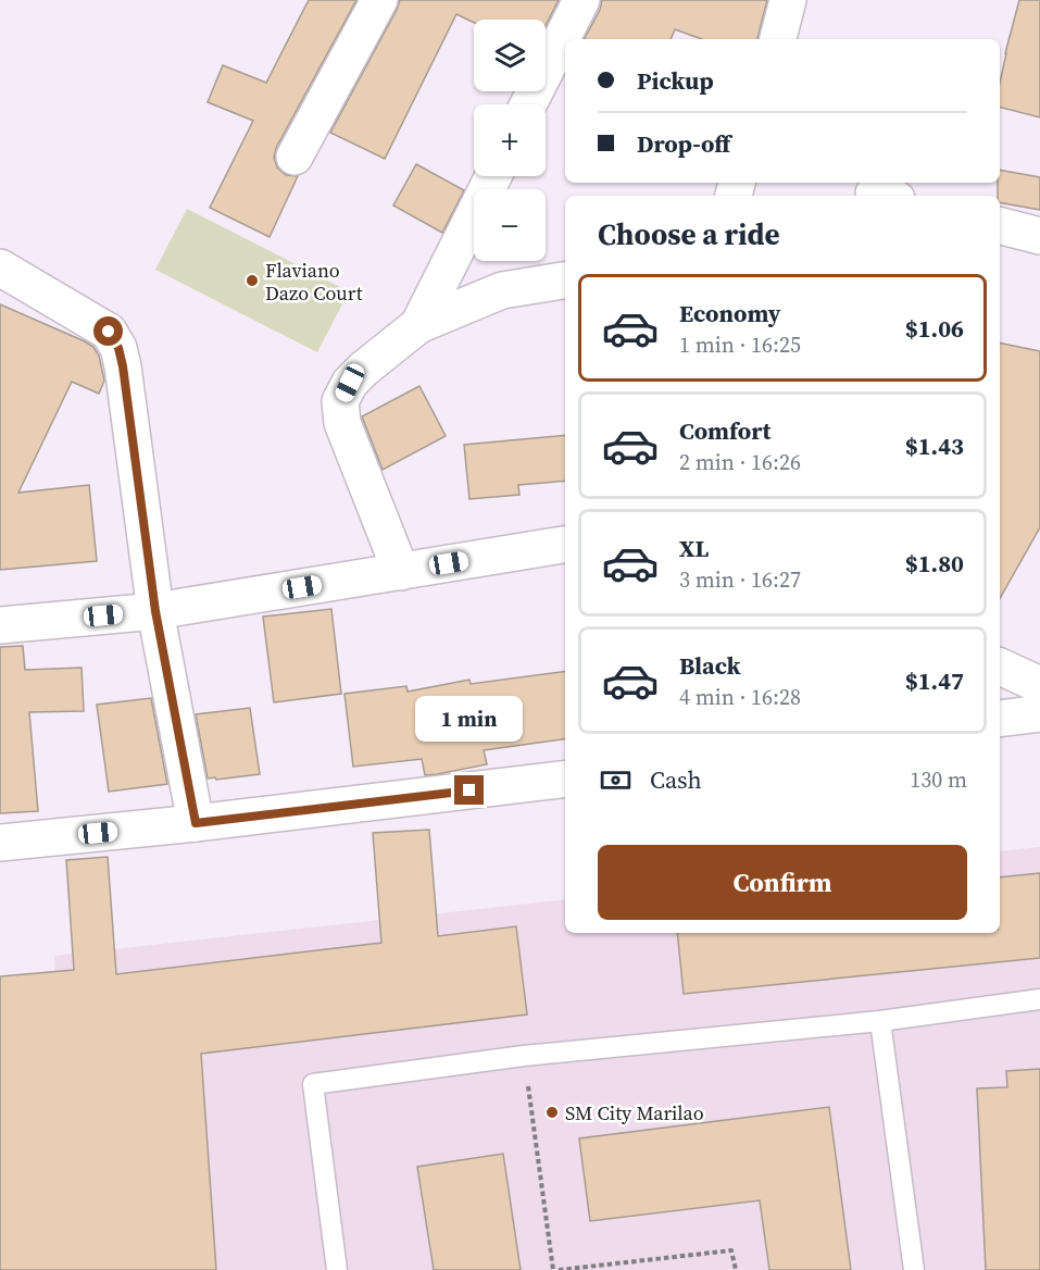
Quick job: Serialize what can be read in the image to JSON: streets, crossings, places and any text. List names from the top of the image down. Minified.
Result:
{"places":["Flaviano Dazo Court","SM City Marilao"],"page":{"map_buttons":["+","−"],"banner":["Pickup","Drop-off"],"heading":"Choose a ride","list":[{"name":"Economy","note":"1 min · 16:25","value":"$1.06"},{"name":"Comfort","note":"2 min · 16:26","value":"$1.43"},{"name":"XL","note":"3 min · 16:27","value":"$1.80"},{"name":"Black","note":"4 min · 16:28","value":"$1.47"}],"bubble":"1 min","pay":["Cash","130 m"],"buttons":"Confirm"}}
